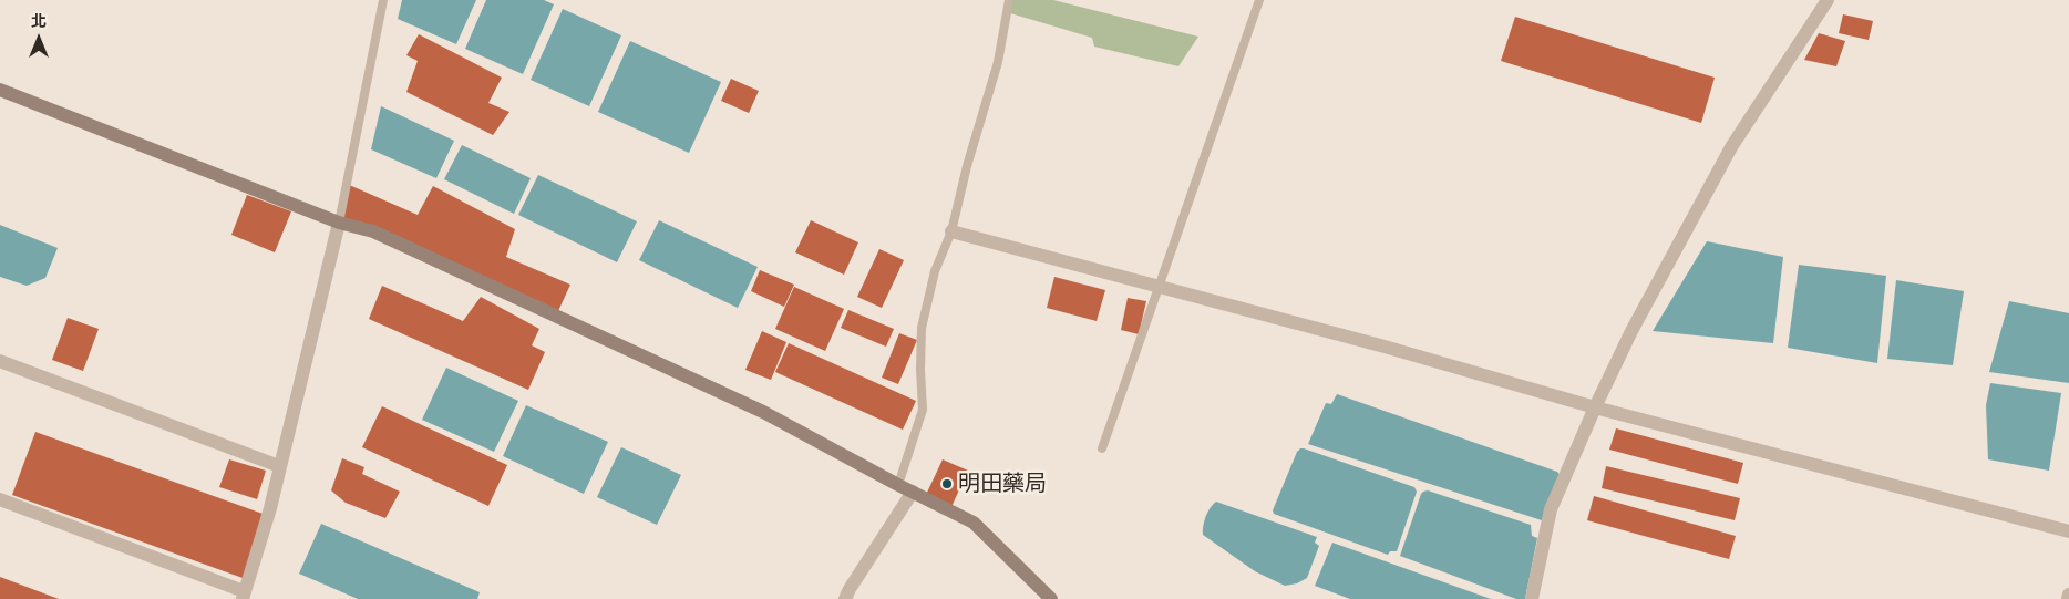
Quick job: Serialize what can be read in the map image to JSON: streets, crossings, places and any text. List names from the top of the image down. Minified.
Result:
{"places":["明田藥局"],"north":"top"}
